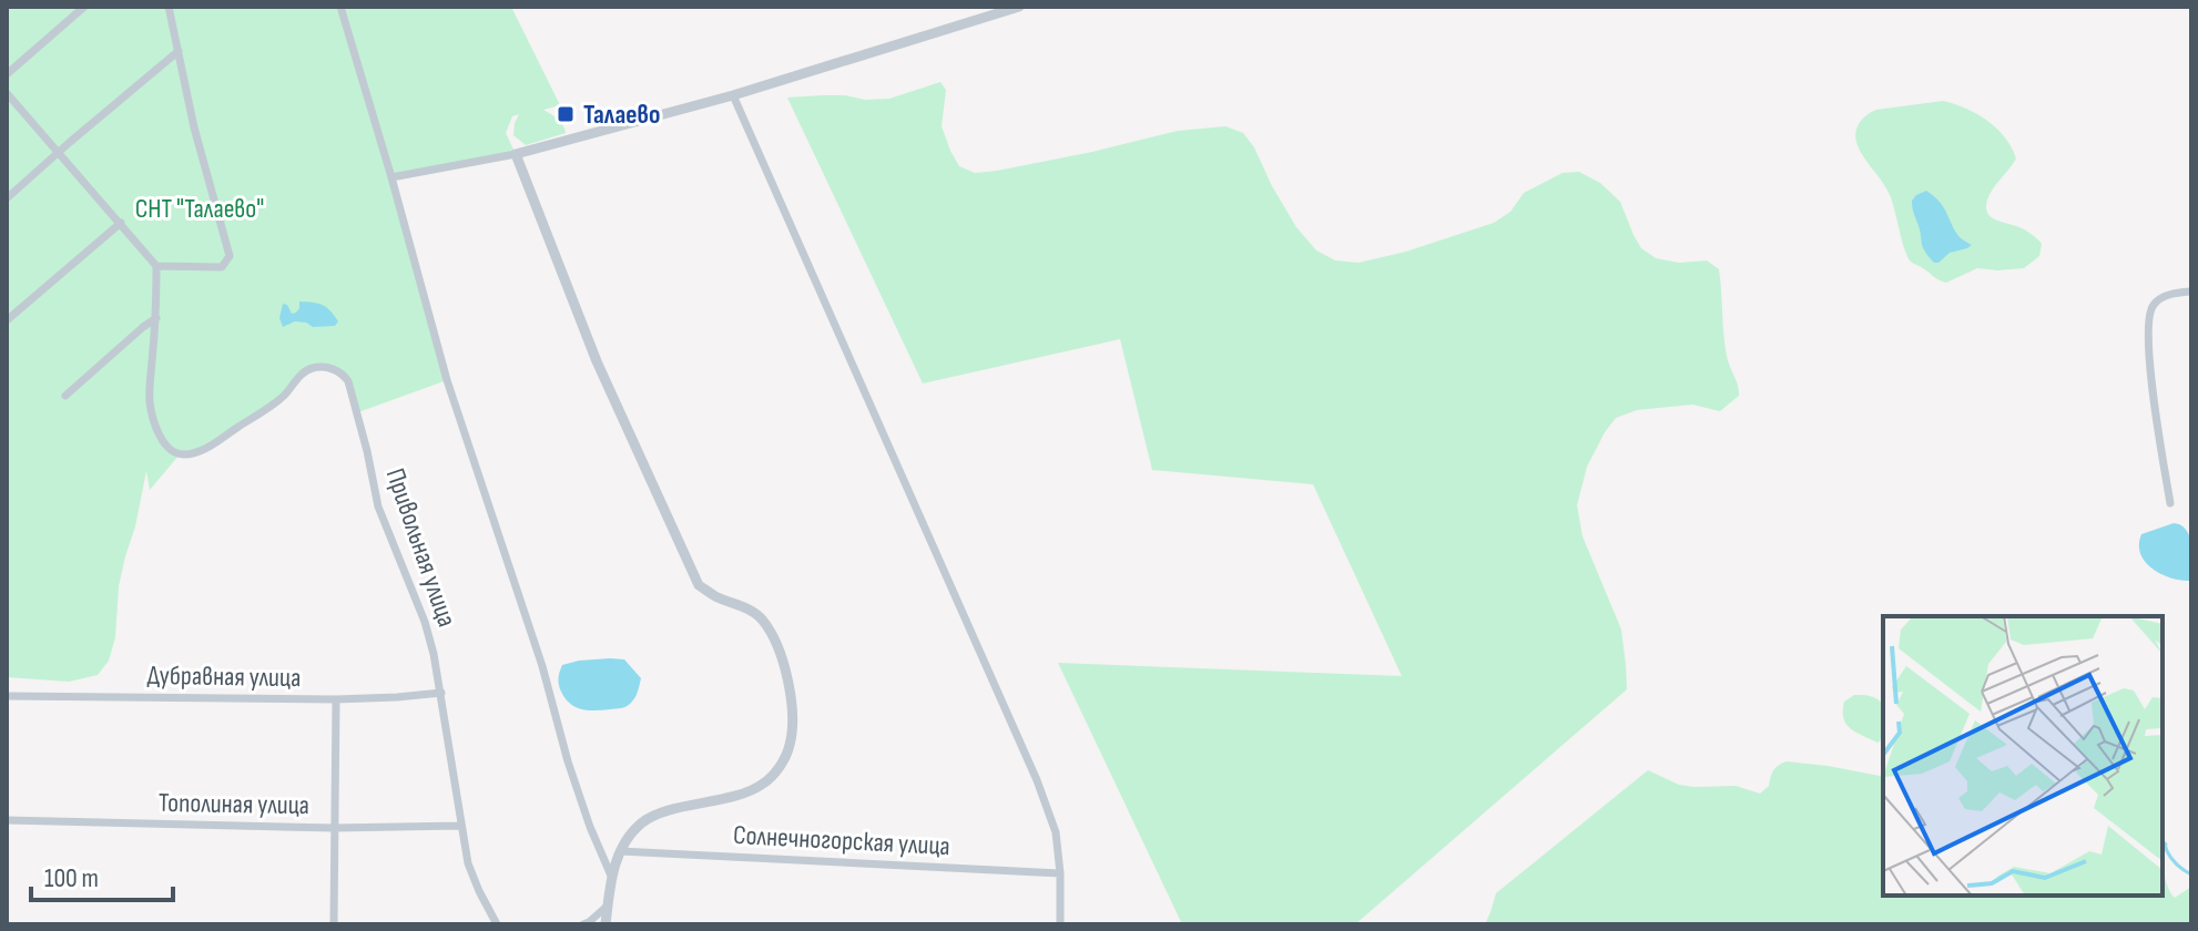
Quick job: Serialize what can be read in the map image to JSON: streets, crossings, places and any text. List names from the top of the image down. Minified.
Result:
{"streets":{"street":["Привольная улица","Дубравная улица","Тополиная улица","Солнечногорская улица"]},"crossings":[["Привольная улица","Дубравная улица"],["Привольная улица","Тополиная улица"]],"parks":["СНТ \"Талаево\""],"places":{"transit":["Талаево"]},"scale_bar":"100 m"}
